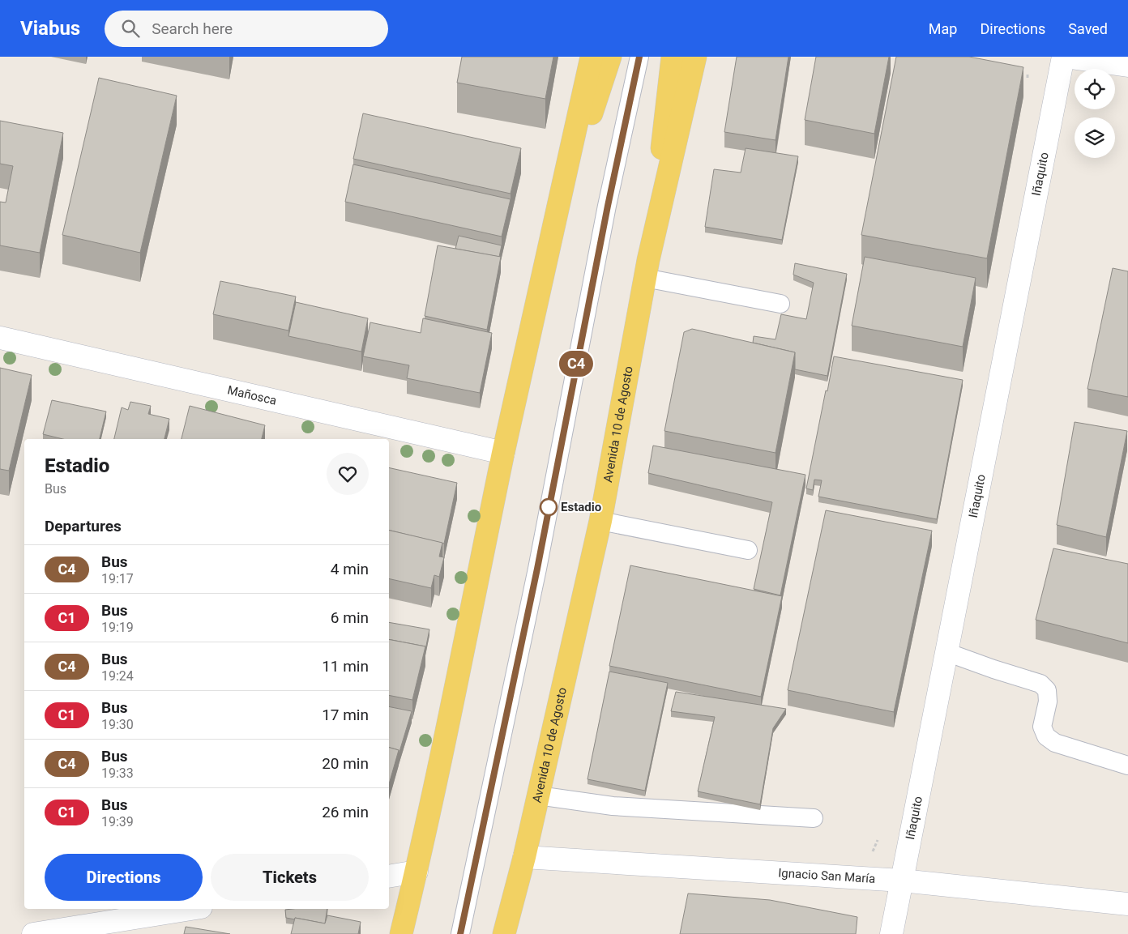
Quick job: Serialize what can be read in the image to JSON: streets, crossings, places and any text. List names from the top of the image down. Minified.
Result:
{"streets":{"main road":["Avenida 10 de Agosto"],"street":["Iñaquito","Mañosca","Ignacio San María"]},"crossings":[["Iñaquito","Ignacio San María"],["Avenida 10 de Agosto","Ignacio San María"]],"places":["Estadio"],"lines":["bus line C4"],"page":{"header":"Viabus","search":"Search here","nav":["Map","Directions","Saved"],"on_map":"C4","heading":[["Estadio","Bus"],"Departures"],"list":[{"mark":"C4","name":"Bus","note":"19:17","value":"4 min"},{"mark":"C1","name":"Bus","note":"19:19","value":"6 min"},{"mark":"C4","name":"Bus","note":"19:24","value":"11 min"},{"mark":"C1","name":"Bus","note":"19:30","value":"17 min"},{"mark":"C4","name":"Bus","note":"19:33","value":"20 min"},{"mark":"C1","name":"Bus","note":"19:39","value":"26 min"}],"buttons":["Directions","Tickets"]}}
